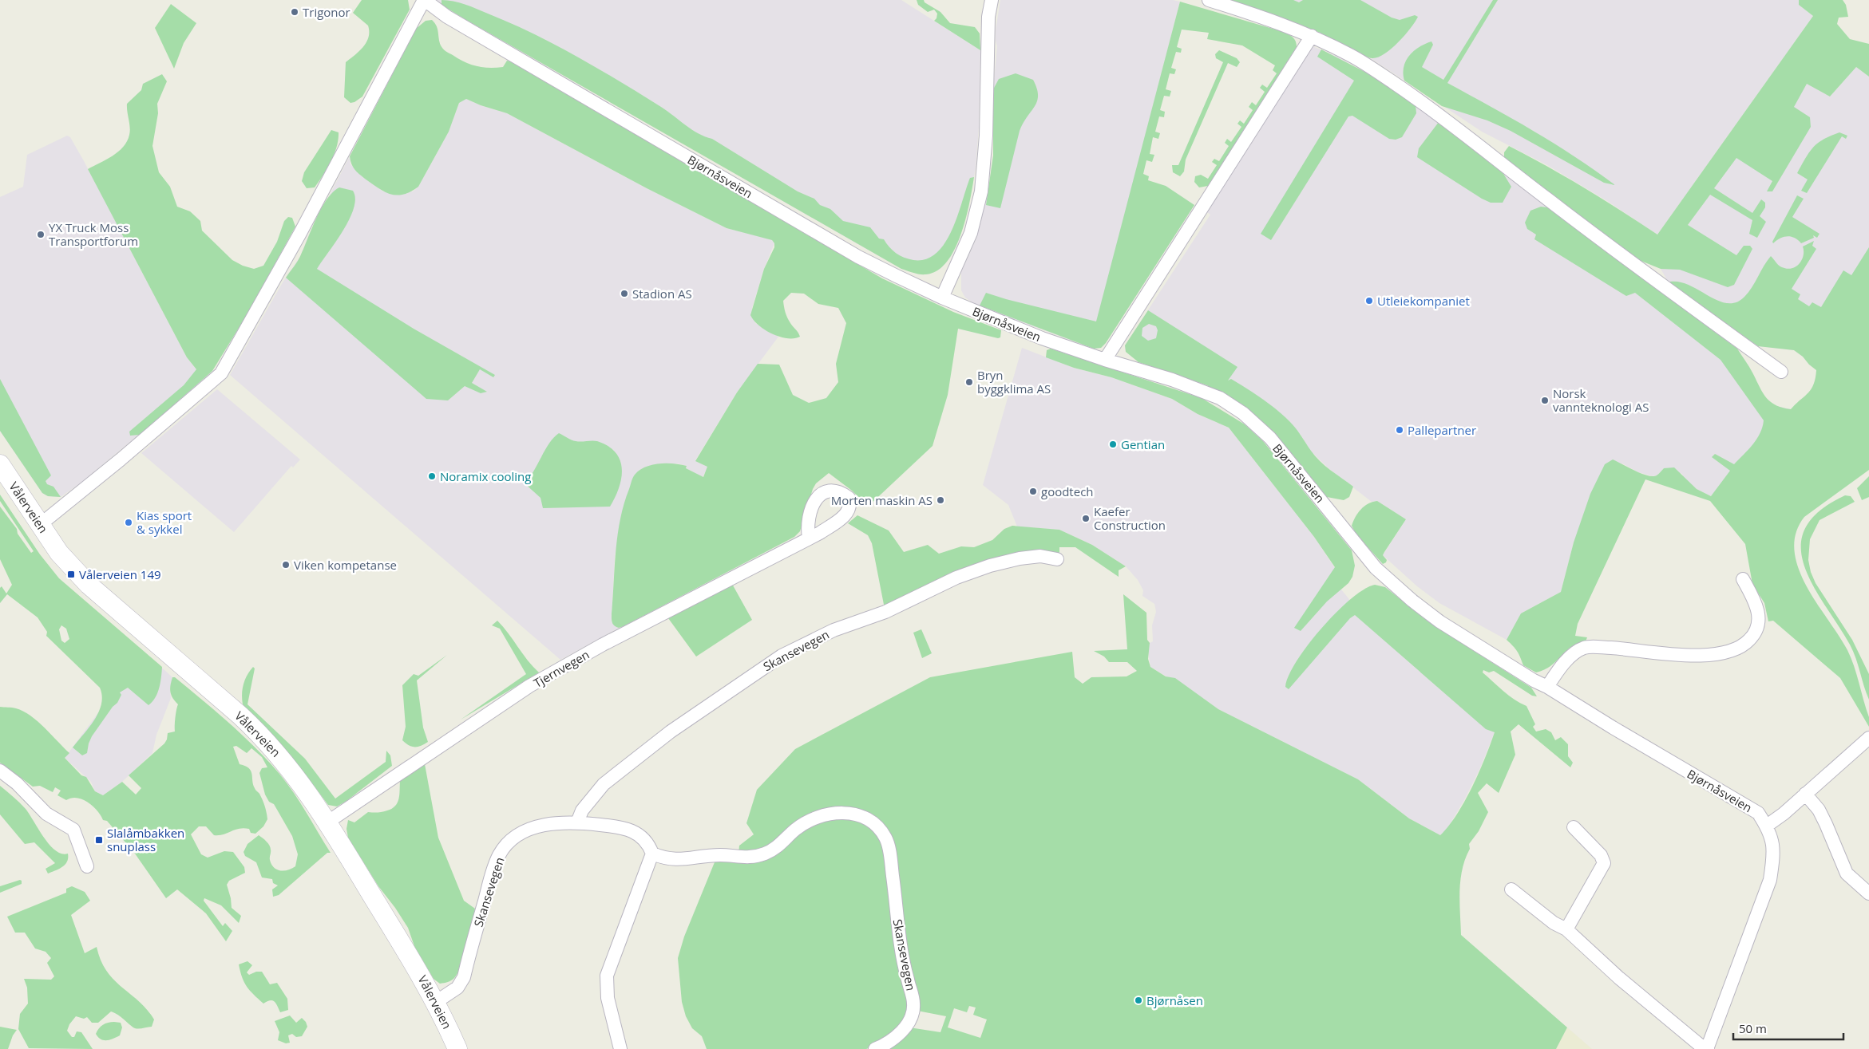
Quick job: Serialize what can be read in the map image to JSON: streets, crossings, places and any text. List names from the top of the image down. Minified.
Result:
{"streets":{"street":["Bjørnåsveien","Vålerveien","Skansevegen","Tjernvegen"]},"crossings":[["Vålerveien","Skansevegen"],["Vålerveien","Tjernvegen"]],"places":{"other":["Trigonor","YX Truck Moss Transportforum","Stadion AS","Utleiekompaniet","Bryn byggklima AS","Norsk vannteknologi AS","Pallepartner","Gentian","Noramix cooling","goodtech","Morten maskin AS","Kaefer Construction","Kias sport & sykkel","Viken kompetanse","Bjørnåsen"],"transit":["Vålerveien 149","Slalåmbakken snuplass"]},"scale_bar":"50 m"}
